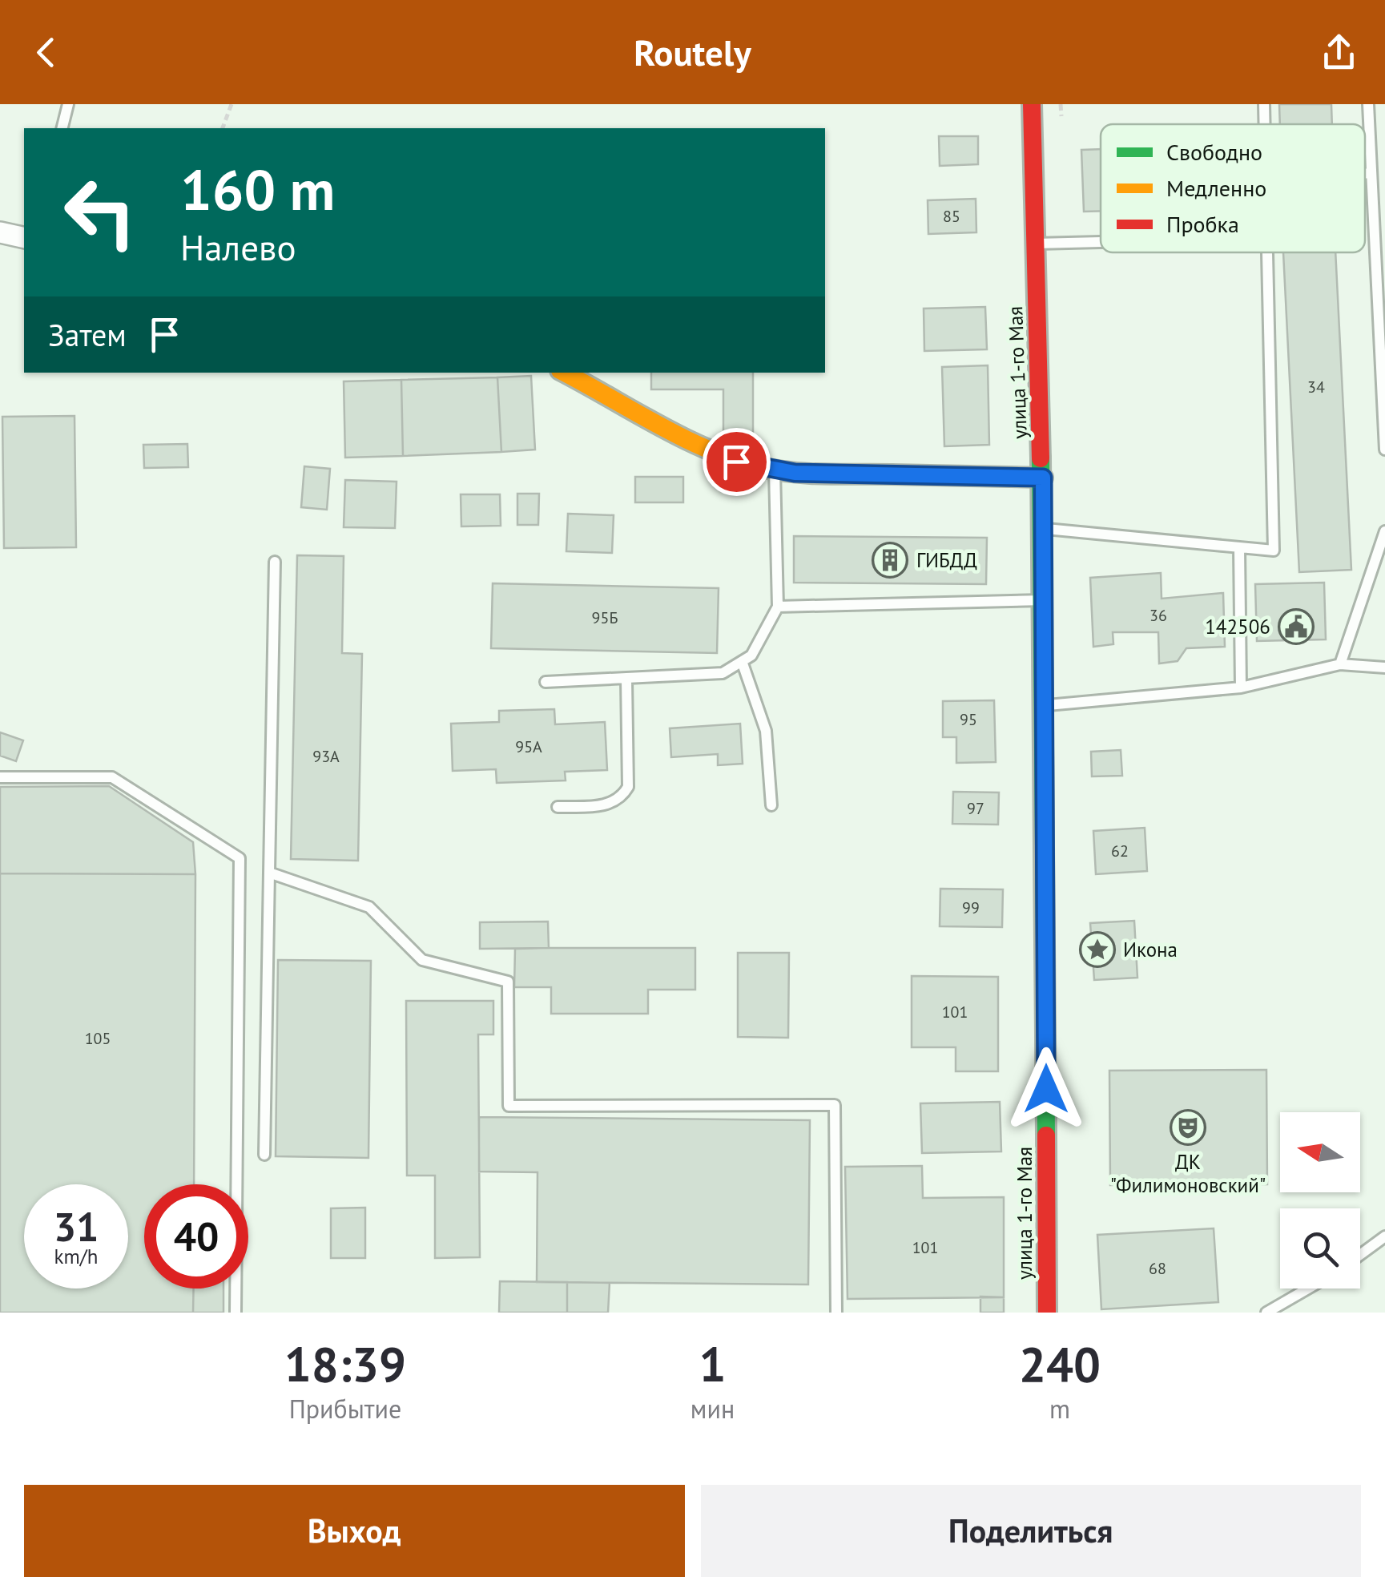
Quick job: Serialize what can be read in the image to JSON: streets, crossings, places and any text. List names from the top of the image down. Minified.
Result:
{"streets":{"street":["улица 1-го Мая"]},"places":{"building":["ГИБДД"],"public building":["142506"],"place":["Икона"],"theatre":["ДК \"Филимоновский\""]},"house_numbers":["85","34","36","95Б","95","95А","93А","97","62","99","101","105","101","68"],"legend":["Свободно","Медленно","Пробка"],"north":"left","page":{"header":"Routely","turn":["160 m","Налево"],"then":"Затем","speed":"31 km/h","limit":"40","eta":["18:39","Прибытие","1","мин","240","m"],"buttons":["Выход","Поделиться"]}}
